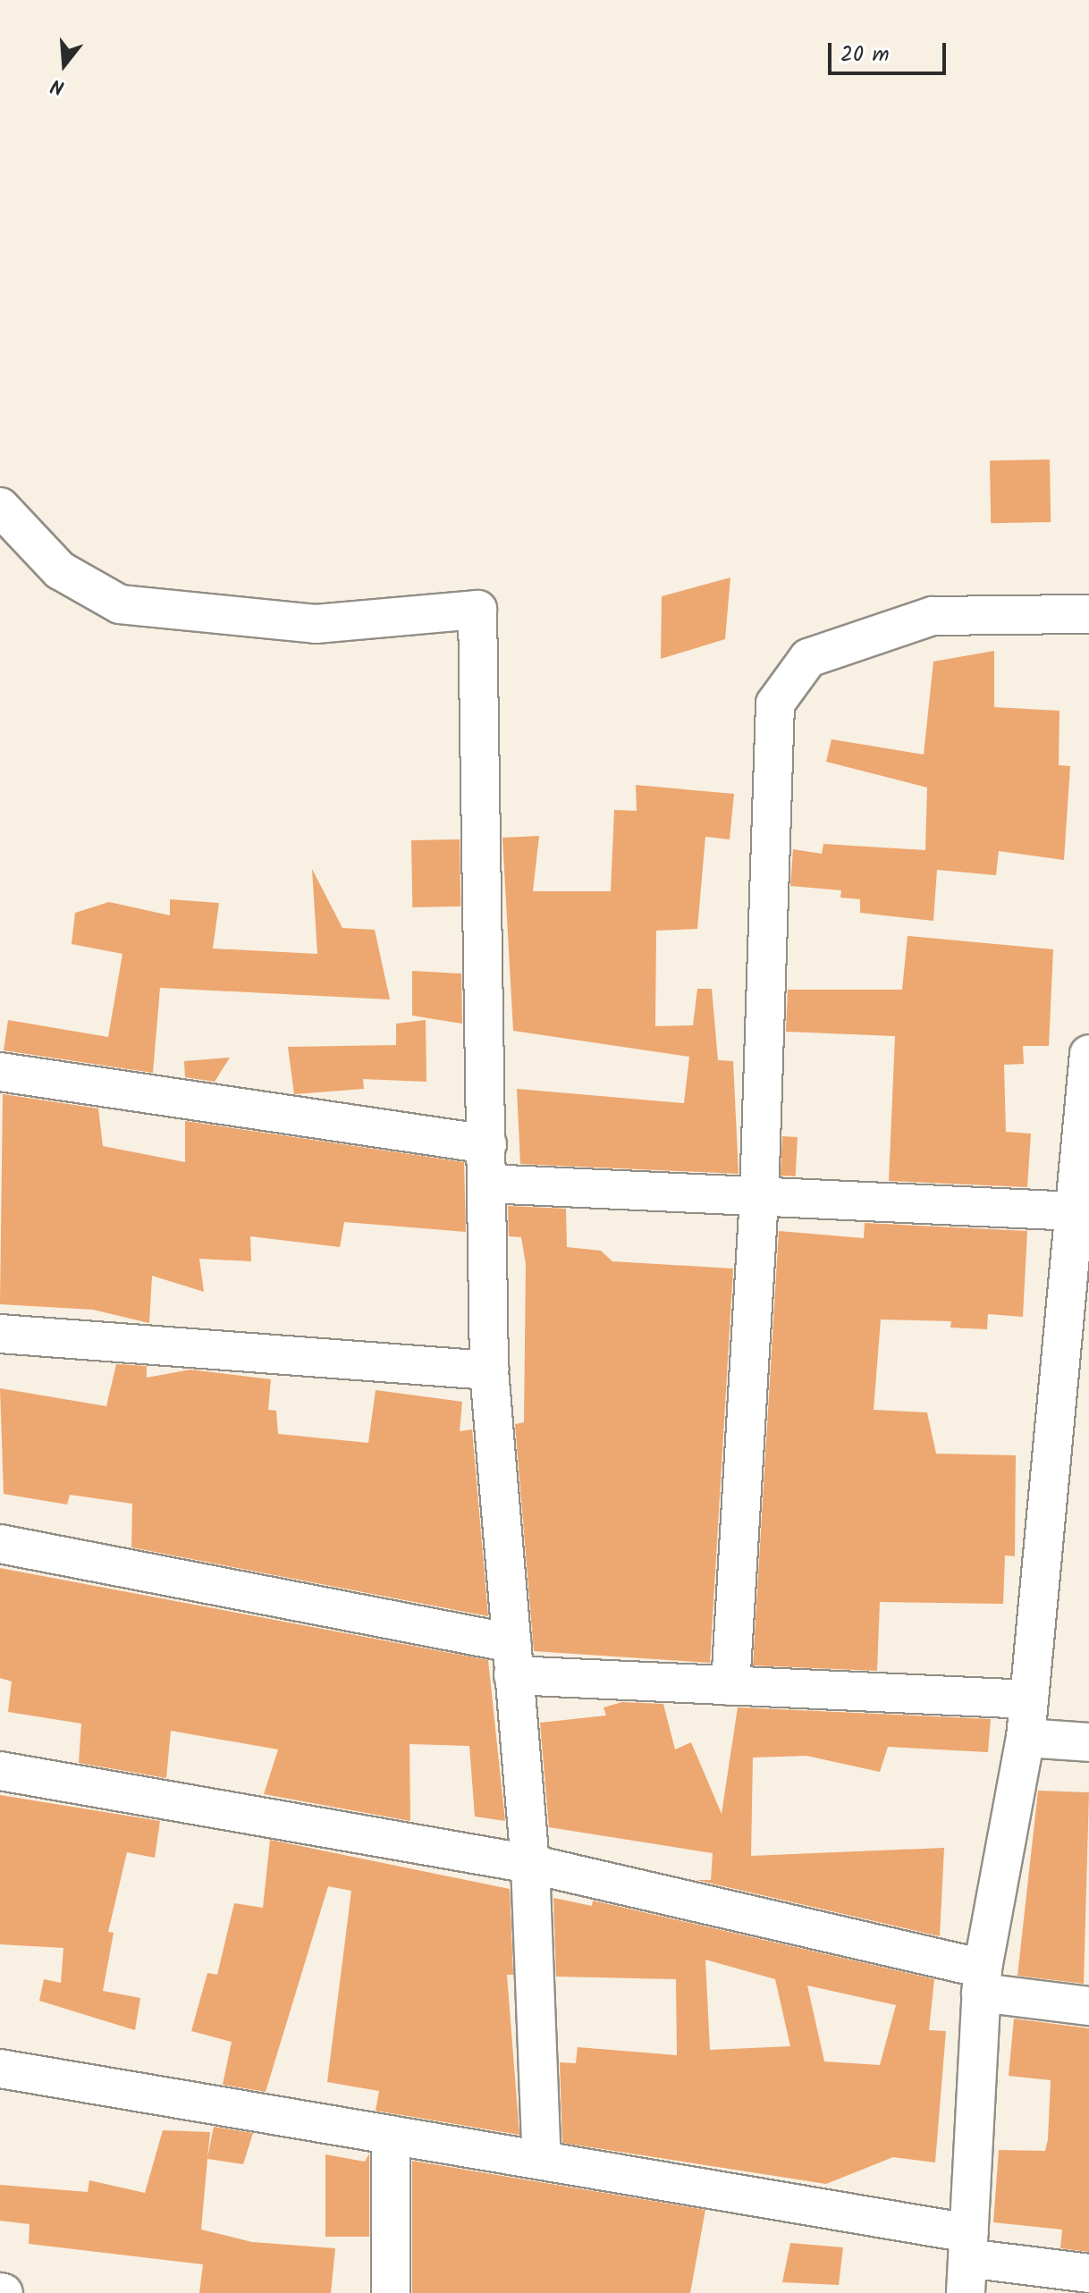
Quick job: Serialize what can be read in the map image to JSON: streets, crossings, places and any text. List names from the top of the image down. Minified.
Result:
{"scale_bar":"20 m","north":"bottom"}
